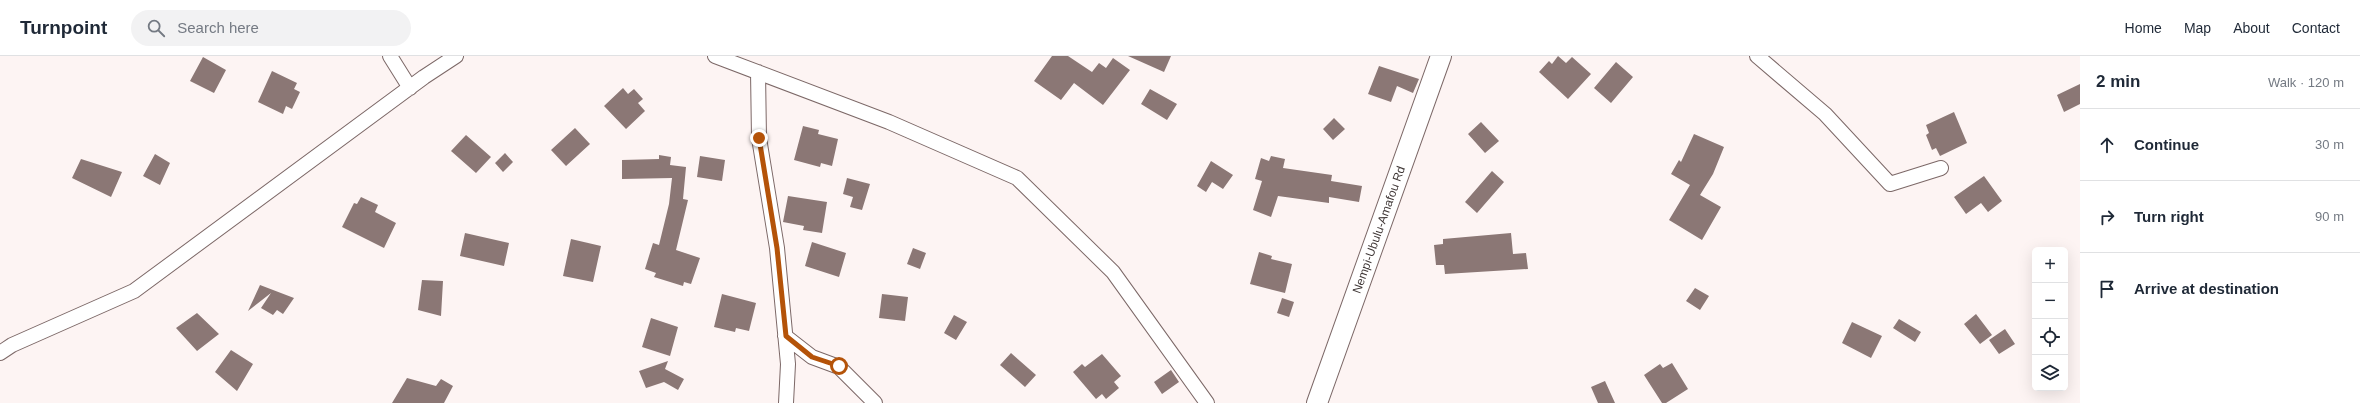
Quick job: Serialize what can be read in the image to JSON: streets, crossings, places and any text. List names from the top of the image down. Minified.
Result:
{"streets":{"street":["Nempi-Ubulu-Amafou Rd"]},"page":{"header":"Turnpoint","search":"Search here","nav":["Home","Map","About","Contact"],"heading":["2 min","Walk · 120 m"],"list":[["Continue","30 m"],["Turn right","90 m"],"Arrive at destination"],"map_buttons":["+","−"]}}
